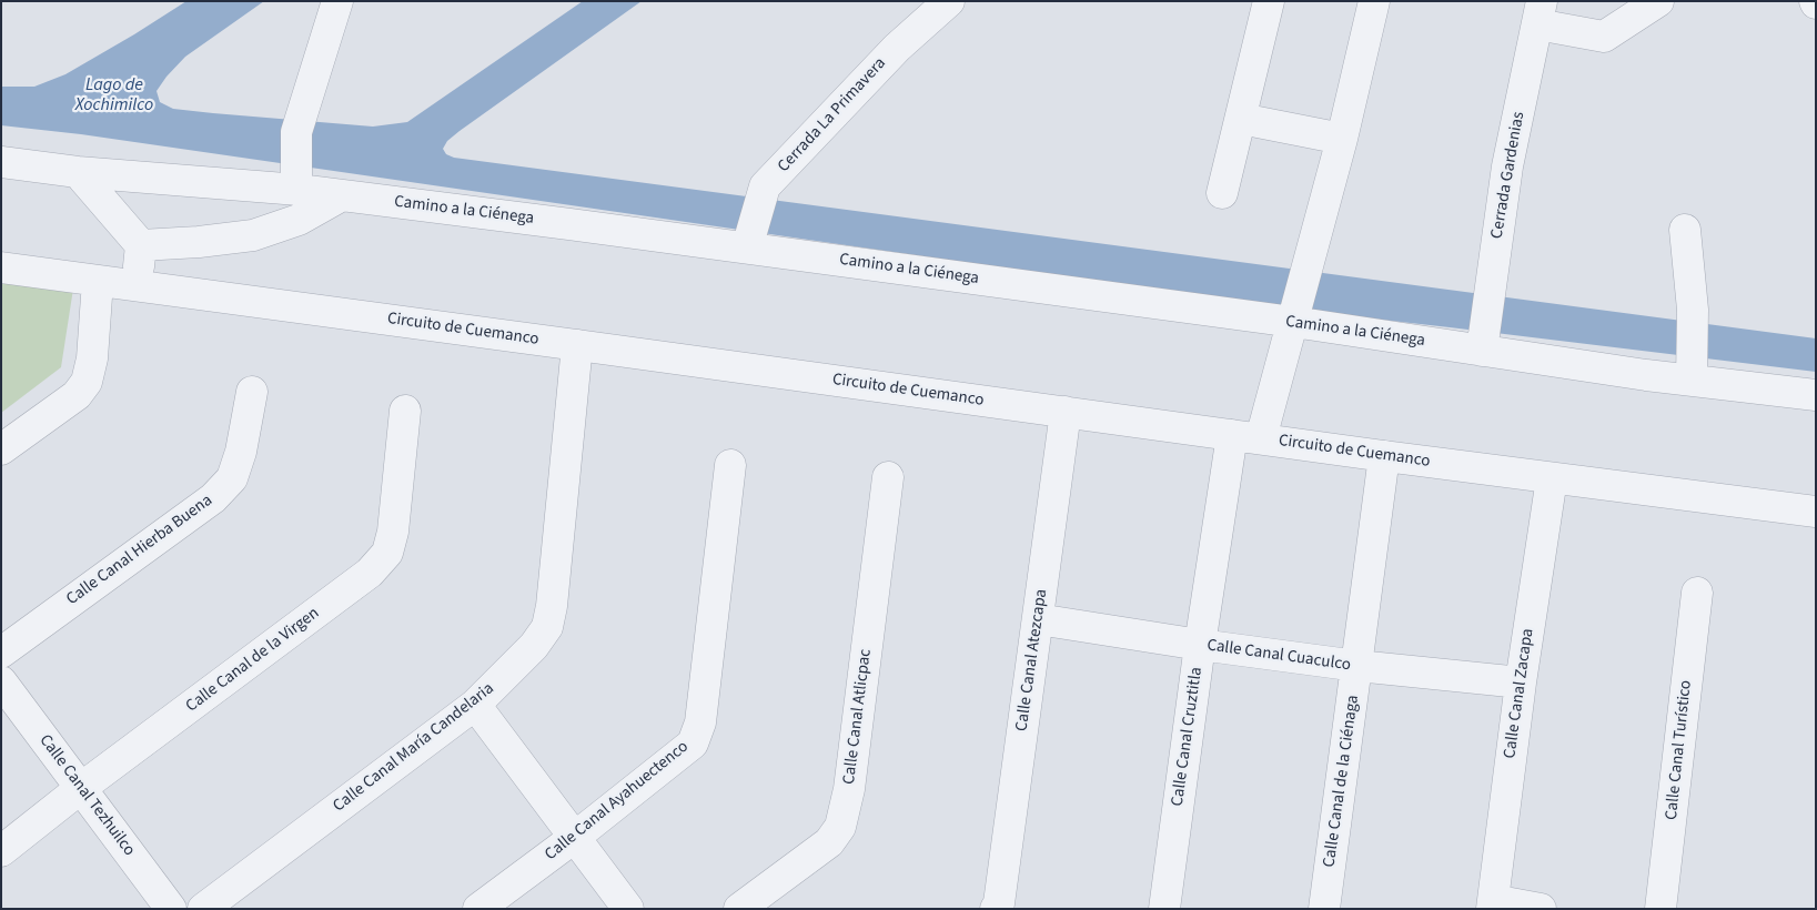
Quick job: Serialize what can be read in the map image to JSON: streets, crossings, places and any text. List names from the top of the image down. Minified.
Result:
{"streets":{"street":["Cerrada La Primavera","Cerrada Gardenias","Camino a la Ciénega","Circuito de Cuemanco","Calle Canal Hierba Buena","Calle Canal Cuaculco","Calle Canal de la Virgen","Calle Canal Atezcapa","Calle Canal Zacapa","Calle Canal Atlicpac","Calle Canal Cruztitla","Calle Canal María Candelaria","Calle Canal Turístico","Calle Canal de la Ciénaga","Calle Canal Tezhuilco","Calle Canal Ayahuectenco"]},"crossings":[["Cerrada La Primavera","Camino a la Ciénega"],["Cerrada Gardenias","Camino a la Ciénega"],["Camino a la Ciénega","Calle Canal Cruztitla"],["Circuito de Cuemanco","Calle Canal Atezcapa"],["Circuito de Cuemanco","Calle Canal Zacapa"],["Circuito de Cuemanco","Calle Canal Cruztitla"],["Circuito de Cuemanco","Calle Canal María Candelaria"],["Circuito de Cuemanco","Calle Canal de la Ciénaga"],["Calle Canal Cuaculco","Calle Canal Atezcapa"],["Calle Canal Cuaculco","Calle Canal Zacapa"],["Calle Canal Cuaculco","Calle Canal Cruztitla"],["Calle Canal Cuaculco","Calle Canal de la Ciénaga"],["Calle Canal de la Virgen","Calle Canal Tezhuilco"]],"water":["Lago de Xochimilco"]}
